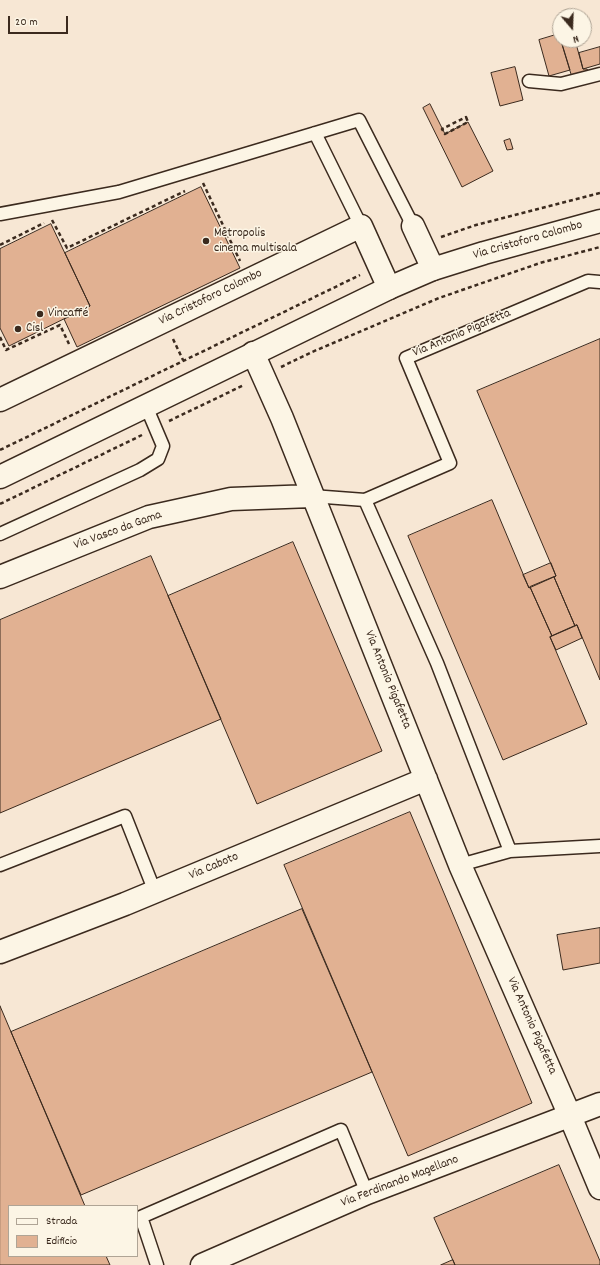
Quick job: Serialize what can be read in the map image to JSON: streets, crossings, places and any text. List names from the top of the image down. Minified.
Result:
{"streets":{"street":["Via Cristoforo Colombo","Via Antonio Pigafetta","Via Vasco da Gama","Via Caboto","Via Ferdinando Magellano"]},"crossings":[["Via Cristoforo Colombo","Via Antonio Pigafetta"],["Via Antonio Pigafetta","Via Vasco da Gama"],["Via Antonio Pigafetta","Via Caboto"],["Via Antonio Pigafetta","Via Ferdinando Magellano"]],"places":["Metropolis cinema multisala","Vincaffé","Cisl"],"legend":["Strada","Edificio"],"scale_bar":"20 m","north":"bottom"}
